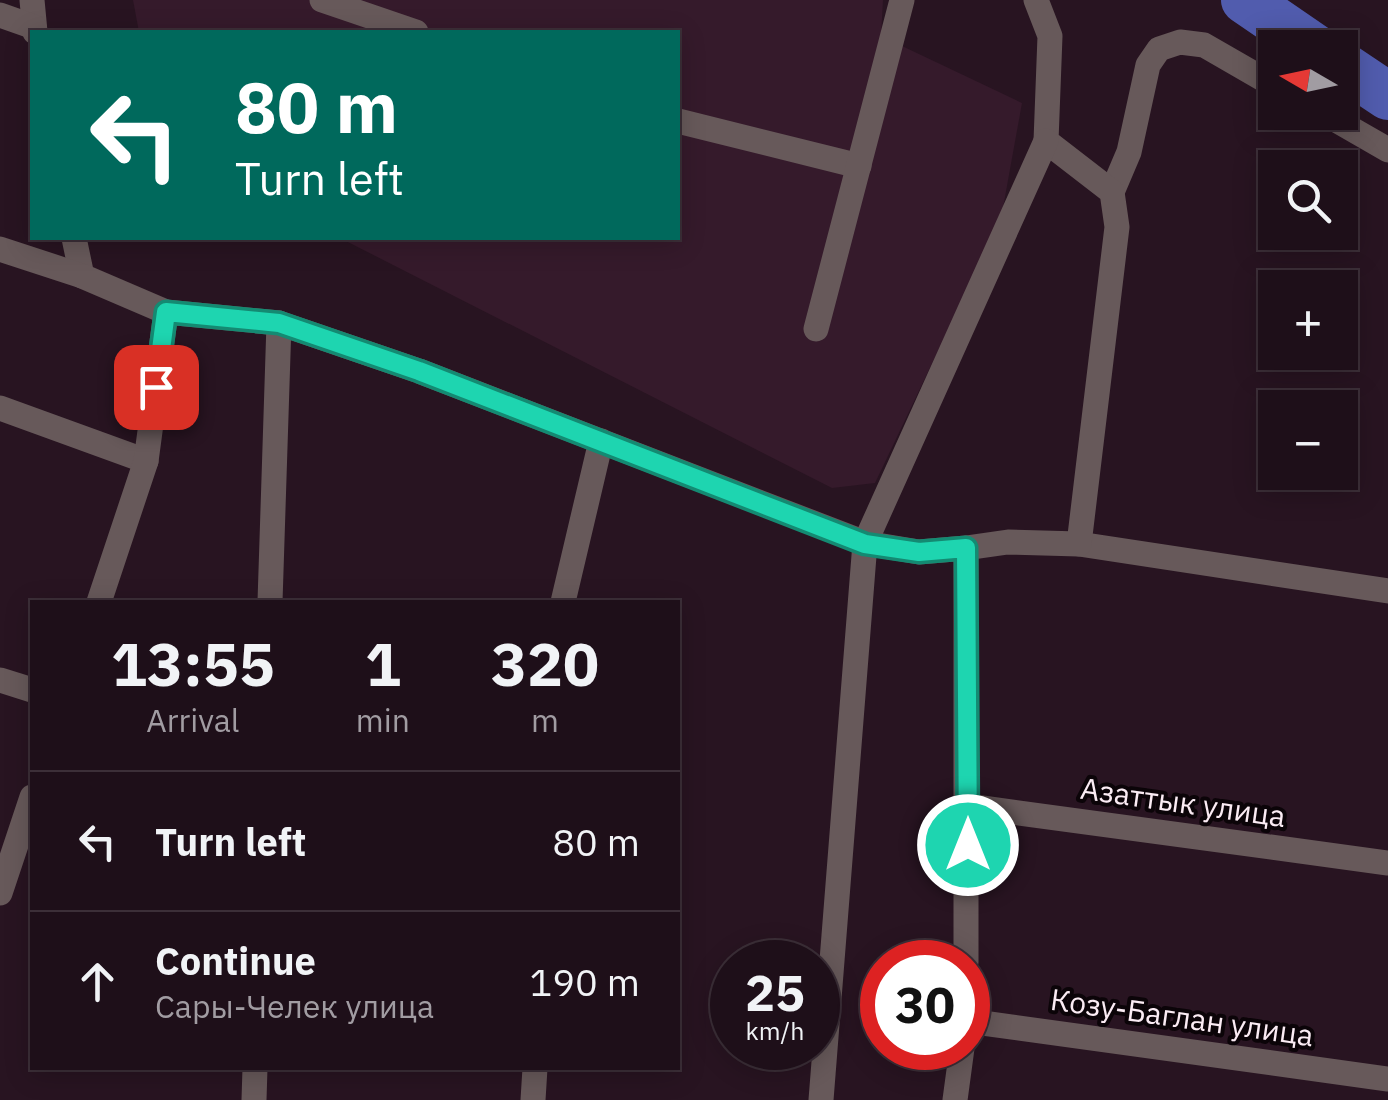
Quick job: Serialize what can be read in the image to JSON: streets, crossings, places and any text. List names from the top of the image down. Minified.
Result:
{"streets":{"street":["Азаттык улица","Козу-Баглан улица"]},"north":"left","page":{"map_buttons":["+","−"],"turn":["80 m","Turn left"],"eta":["13:55","Arrival","1","min","320","m"],"list":[{"name":"Turn left","value":"80 m"},{"name":"Continue","note":"Сары-Челек улица","value":"190 m"}],"speed":"25 km/h","limit":"30"}}
